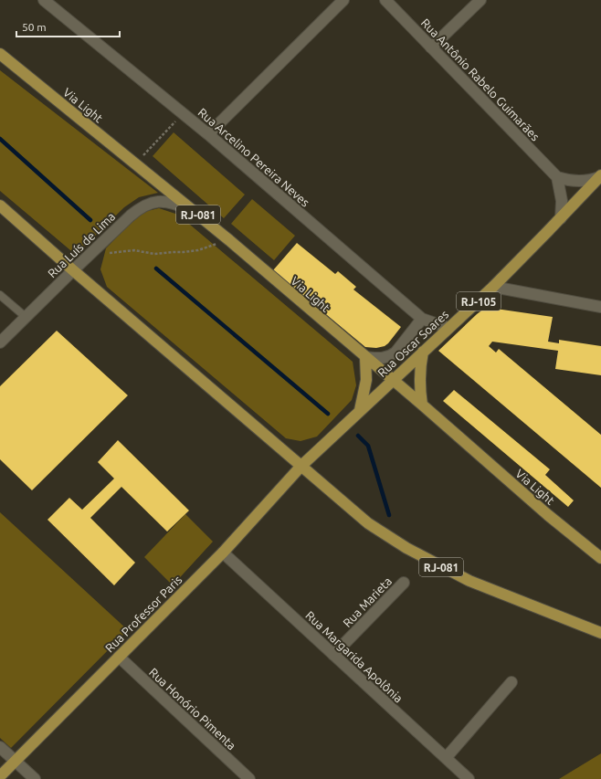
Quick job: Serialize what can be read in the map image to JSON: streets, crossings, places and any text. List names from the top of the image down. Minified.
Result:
{"streets":{"main road":["Via Light","RJ-081","RJ-105","Rua Oscar Soares","Rua Professor Paris"],"street":["Rua Antônio Rabelo Guimarães","Rua Arcelino Pereira Neves","Rua Luís de Lima","Rua Marieta","Rua Margarida Apolônia","Rua Honório Pimenta"]},"crossings":[["Rua Antônio Rabelo Guimarães","RJ-105"],["Via Light","Rua Luís de Lima"],["Via Light","Rua Oscar Soares"],["Rua Arcelino Pereira Neves","Rua Oscar Soares"],["RJ-081","Rua Luís de Lima"],["RJ-081","Rua Oscar Soares"],["RJ-081","Rua Professor Paris"],["RJ-105","Rua Oscar Soares"],["Rua Oscar Soares","Rua Professor Paris"],["Rua Marieta","Rua Margarida Apolônia"],["Rua Professor Paris","Rua Margarida Apolônia"],["Rua Professor Paris","Rua Honório Pimenta"]],"scale_bar":"50 m"}
